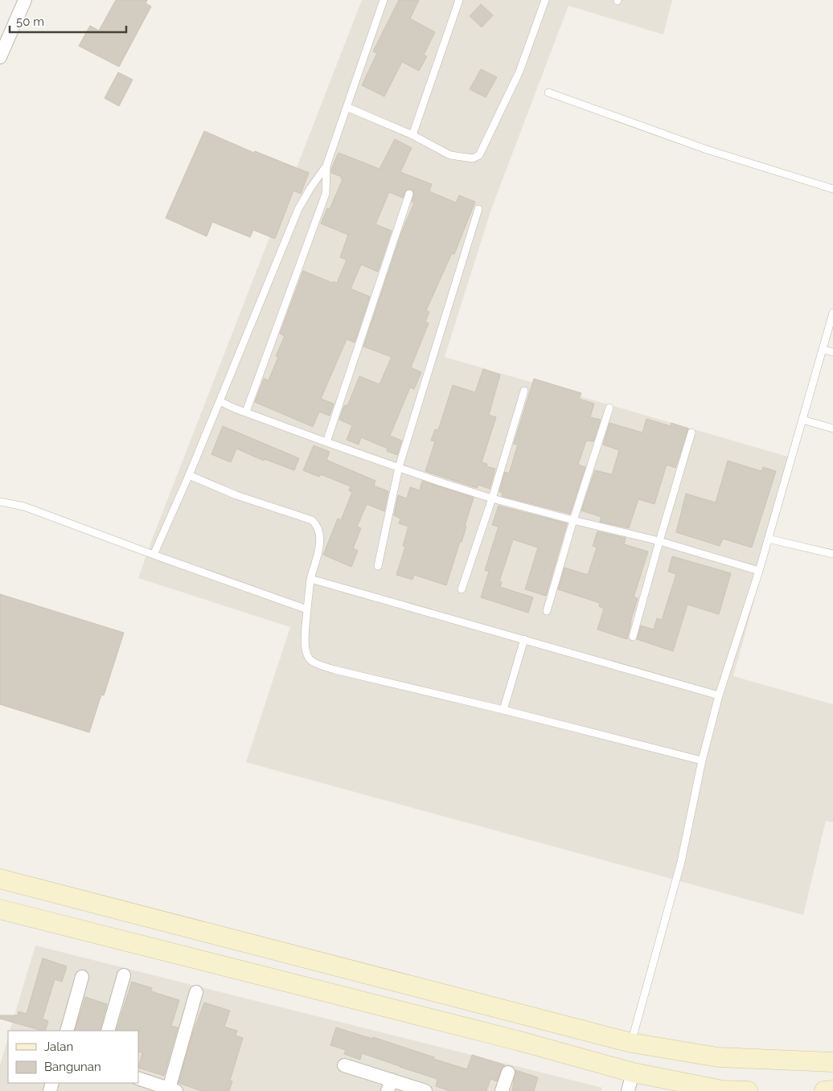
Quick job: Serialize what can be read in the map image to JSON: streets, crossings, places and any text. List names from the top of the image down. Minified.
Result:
{"legend":["Jalan","Bangunan"],"scale_bar":"50 m"}
